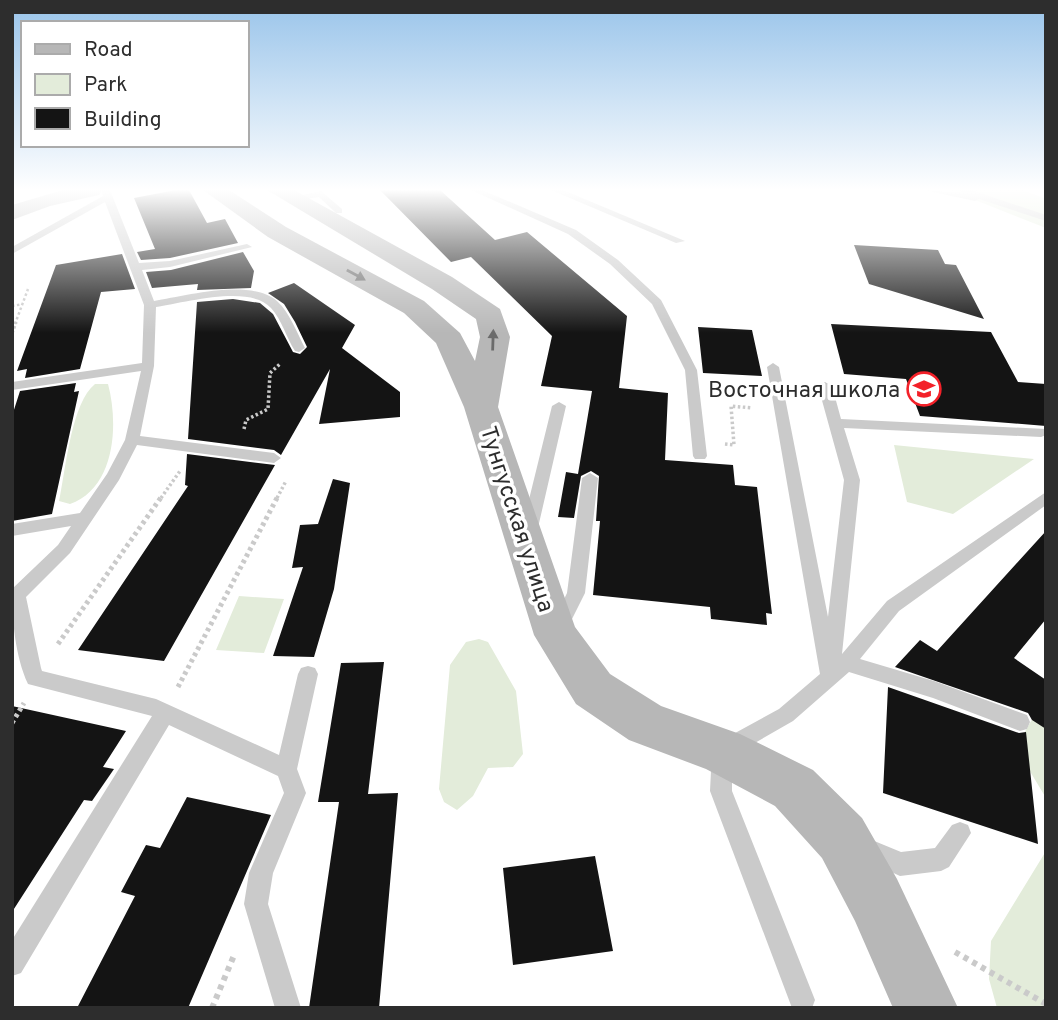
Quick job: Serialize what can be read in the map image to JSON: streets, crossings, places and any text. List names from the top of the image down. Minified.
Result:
{"streets":{"main road":["Тунгусская улица"]},"places":{"school or university":["Восточная школа"]},"legend":["Road","Park","Building"]}
